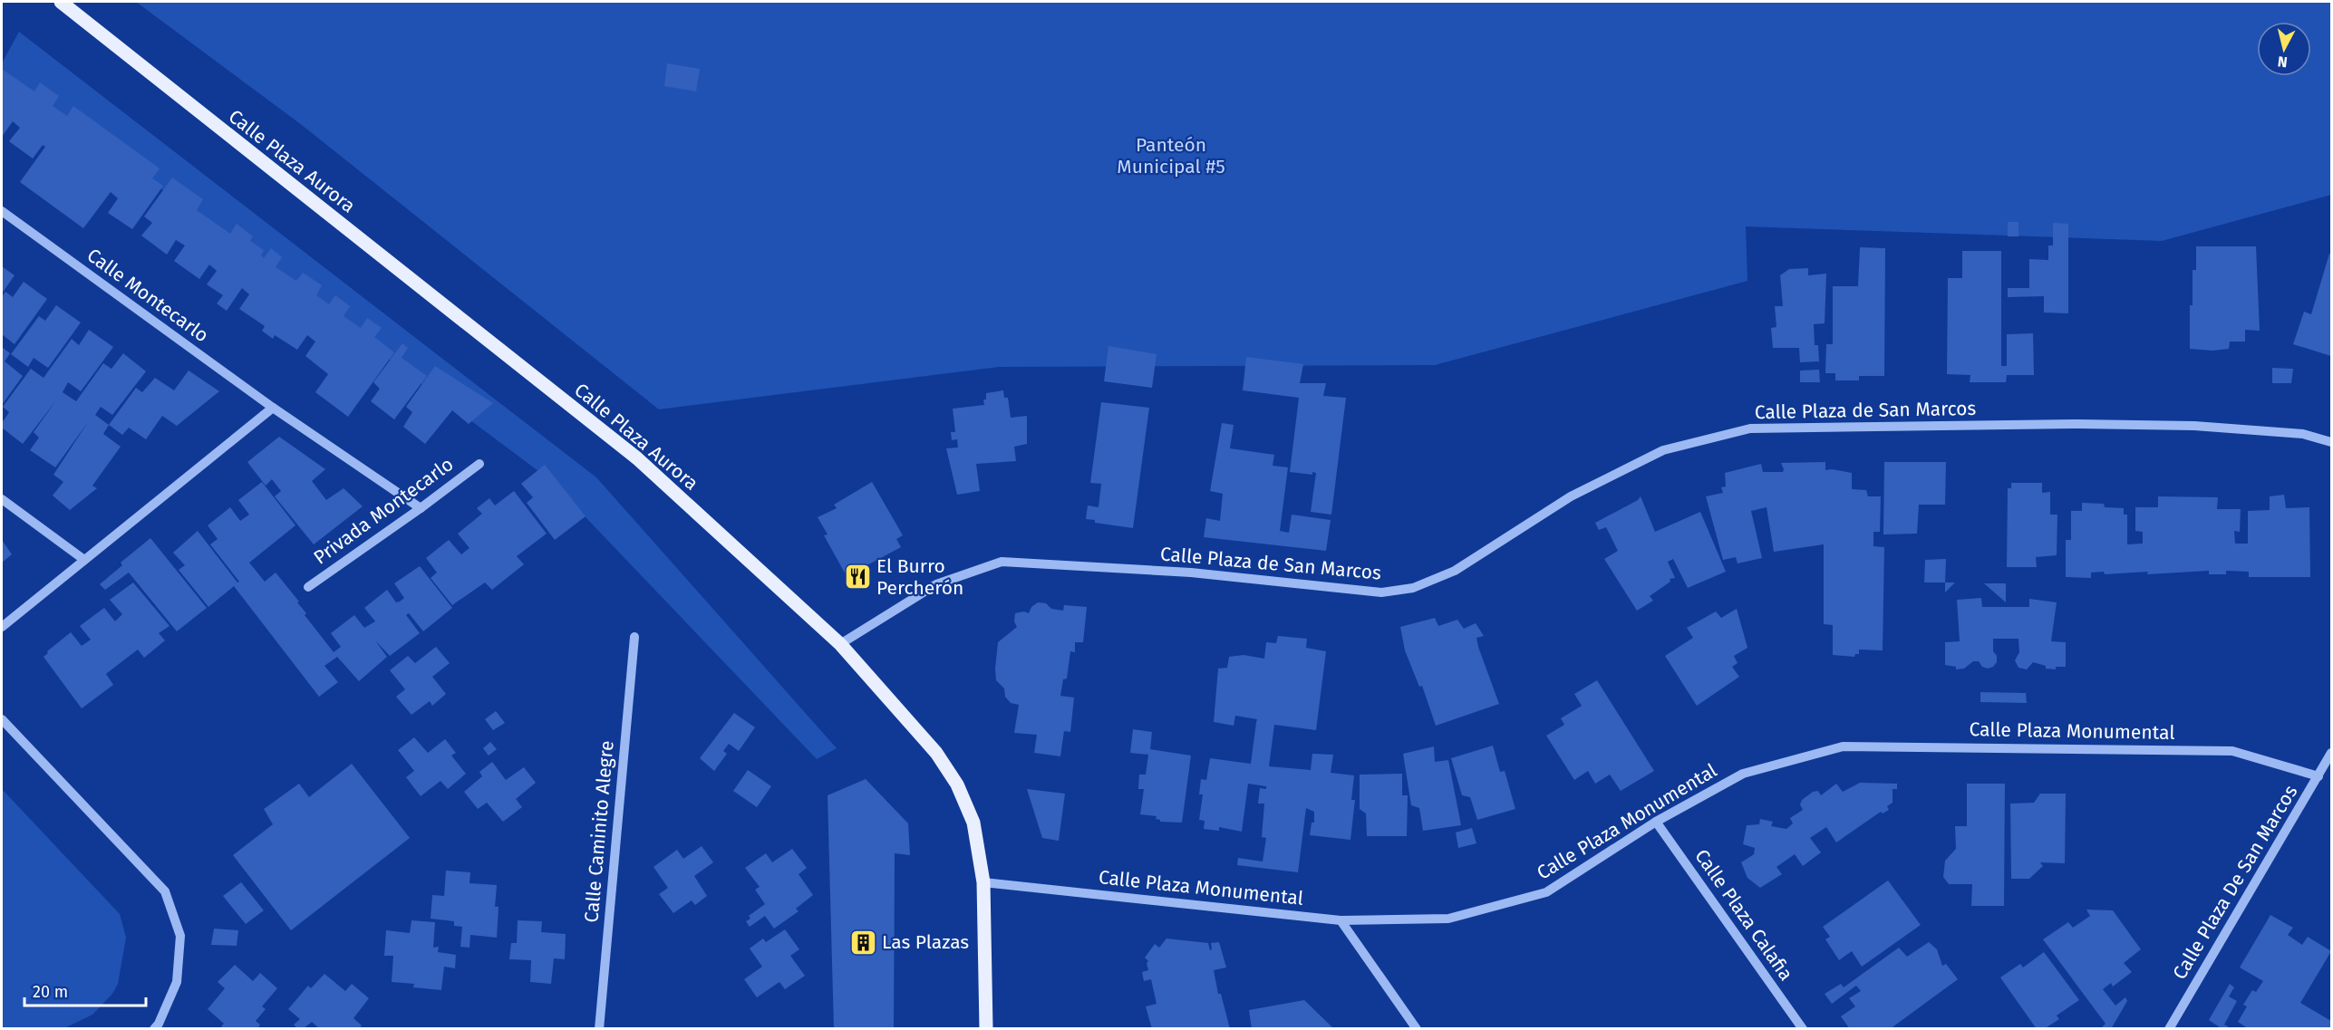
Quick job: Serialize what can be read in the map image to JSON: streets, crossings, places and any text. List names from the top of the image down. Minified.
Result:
{"streets":{"main road":["Calle Plaza Aurora"],"street":["Calle Montecarlo","Calle Plaza de San Marcos","Privada Montecarlo","Calle Plaza Monumental","Calle Caminito Alegre","Calle Plaza De San Marcos","Calle Plaza Calafia"]},"crossings":[["Calle Plaza Aurora","Calle Plaza de San Marcos"],["Calle Plaza Aurora","Calle Plaza Monumental"],["Calle Montecarlo","Privada Montecarlo"],["Calle Plaza Monumental","Calle Plaza De San Marcos"],["Calle Plaza Monumental","Calle Plaza Calafia"]],"parks":["Panteón Municipal #5"],"places":{"restaurant":["El Burro Percherón"],"building":["Las Plazas"]},"scale_bar":"20 m","north":"bottom"}
